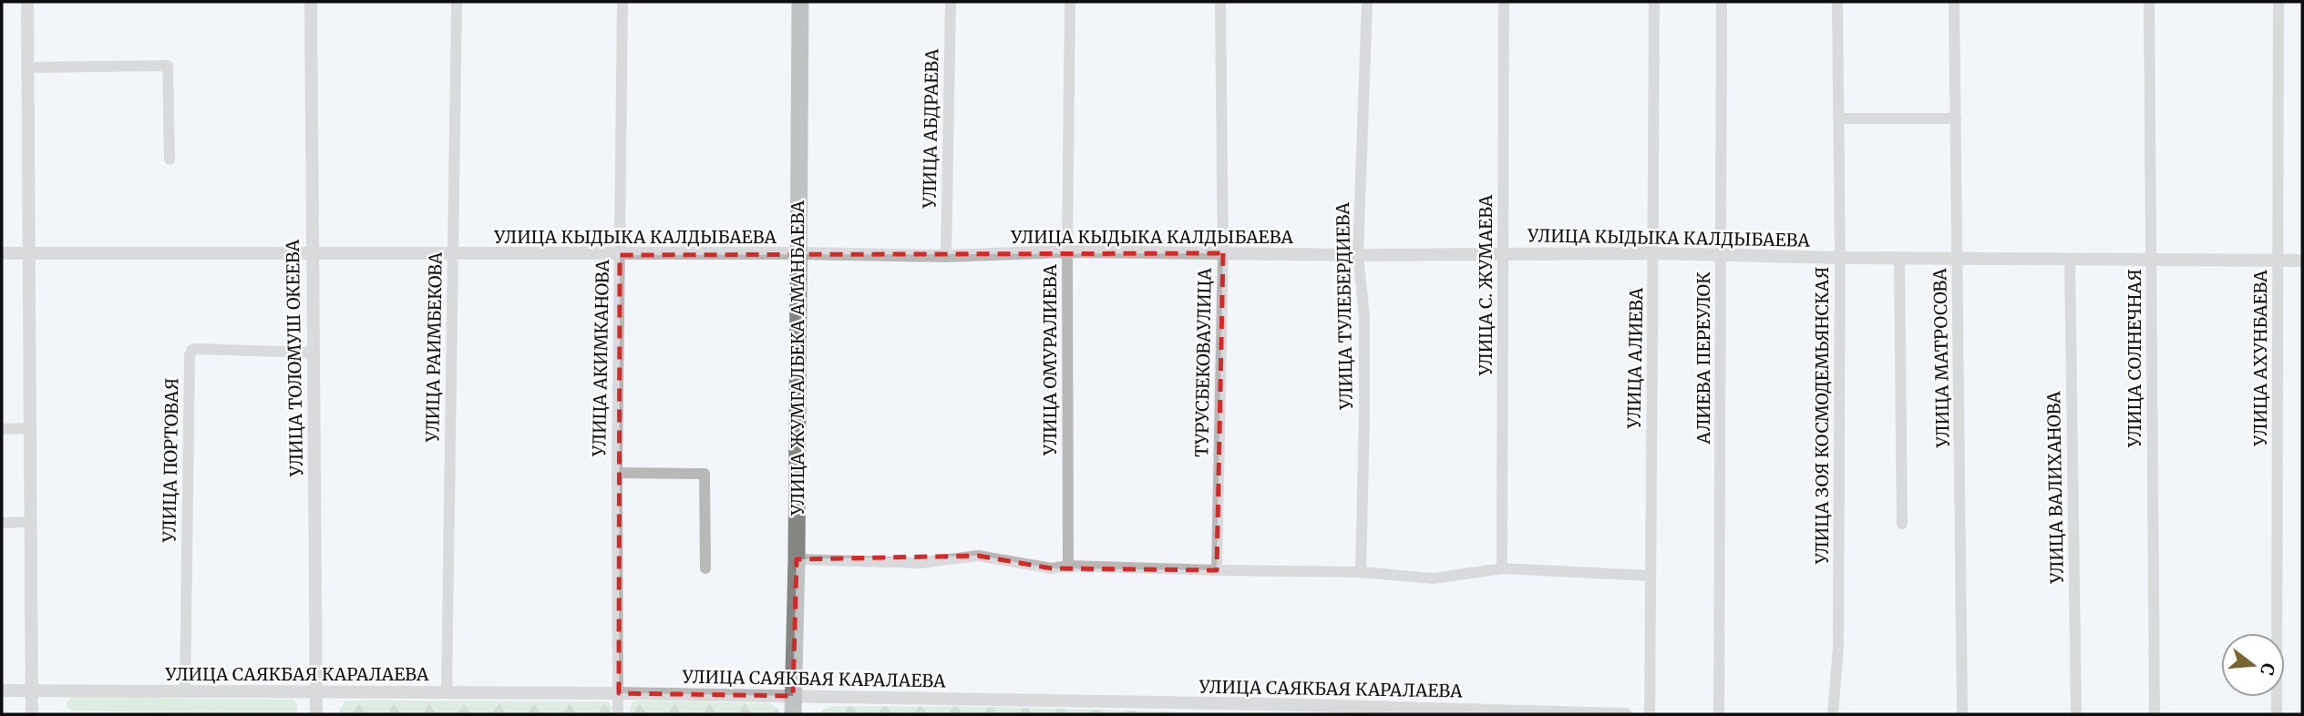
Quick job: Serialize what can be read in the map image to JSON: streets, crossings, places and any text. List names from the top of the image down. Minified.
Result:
{"streets":{"main road":["УЛИЦА ЖУМГАЛБЕКА АМАНБАЕВА"],"street":["УЛИЦА АБДРАЕВА","УЛИЦА КЫДЫКА КАЛДЫБАЕВА","УЛИЦА С. ЖУМАЕВА","УЛИЦА ТУЛЕБЕРДИЕВА","УЛИЦА РАИМБЕКОВА","УЛИЦА ТОЛОМУШ ОКЕЕВА","УЛИЦА АКИМКАНОВА","УЛИЦА АЛИЕВА","АЛИЕВА ПЕРЕУЛОК","УЛИЦА МАТРОСОВА","УЛИЦА СОЛНЕЧНАЯ","УЛИЦА АХУНБАЕВА","УЛИЦА ОМУРАЛИЕВА","ТУРУСБЕКОВАУЛИЦА","УЛИЦА ЗОЯ КОСМОДЕМЬЯНСКАЯ","УЛИЦА ПОРТОВАЯ","УЛИЦА ВАЛИХАНОВА","УЛИЦА САЯКБАЯ КАРАЛАЕВА"]},"crossings":[["УЛИЦА АБДРАЕВА","УЛИЦА КЫДЫКА КАЛДЫБАЕВА"],["УЛИЦА КЫДЫКА КАЛДЫБАЕВА","УЛИЦА С. ЖУМАЕВА"],["УЛИЦА КЫДЫКА КАЛДЫБАЕВА","УЛИЦА ТУЛЕБЕРДИЕВА"],["УЛИЦА КЫДЫКА КАЛДЫБАЕВА","УЛИЦА РАИМБЕКОВА"],["УЛИЦА КЫДЫКА КАЛДЫБАЕВА","УЛИЦА ТОЛОМУШ ОКЕЕВА"],["УЛИЦА КЫДЫКА КАЛДЫБАЕВА","УЛИЦА АКИМКАНОВА"],["УЛИЦА КЫДЫКА КАЛДЫБАЕВА","УЛИЦА ЖУМГАЛБЕКА АМАНБАЕВА"],["УЛИЦА КЫДЫКА КАЛДЫБАЕВА","УЛИЦА АЛИЕВА"],["УЛИЦА КЫДЫКА КАЛДЫБАЕВА","АЛИЕВА ПЕРЕУЛОК"],["УЛИЦА КЫДЫКА КАЛДЫБАЕВА","УЛИЦА МАТРОСОВА"],["УЛИЦА КЫДЫКА КАЛДЫБАЕВА","УЛИЦА СОЛНЕЧНАЯ"],["УЛИЦА КЫДЫКА КАЛДЫБАЕВА","УЛИЦА АХУНБАЕВА"],["УЛИЦА КЫДЫКА КАЛДЫБАЕВА","УЛИЦА ОМУРАЛИЕВА"],["УЛИЦА КЫДЫКА КАЛДЫБАЕВА","ТУРУСБЕКОВАУЛИЦА"],["УЛИЦА КЫДЫКА КАЛДЫБАЕВА","УЛИЦА ЗОЯ КОСМОДЕМЬЯНСКАЯ"],["УЛИЦА КЫДЫКА КАЛДЫБАЕВА","УЛИЦА ВАЛИХАНОВА"],["УЛИЦА РАИМБЕКОВА","УЛИЦА САЯКБАЯ КАРАЛАЕВА"],["УЛИЦА ТОЛОМУШ ОКЕЕВА","УЛИЦА ПОРТОВАЯ"],["УЛИЦА ТОЛОМУШ ОКЕЕВА","УЛИЦА САЯКБАЯ КАРАЛАЕВА"],["УЛИЦА АКИМКАНОВА","УЛИЦА САЯКБАЯ КАРАЛАЕВА"],["УЛИЦА ЖУМГАЛБЕКА АМАНБАЕВА","УЛИЦА САЯКБАЯ КАРАЛАЕВА"],["УЛИЦА ПОРТОВАЯ","УЛИЦА САЯКБАЯ КАРАЛАЕВА"]],"north":"right"}
